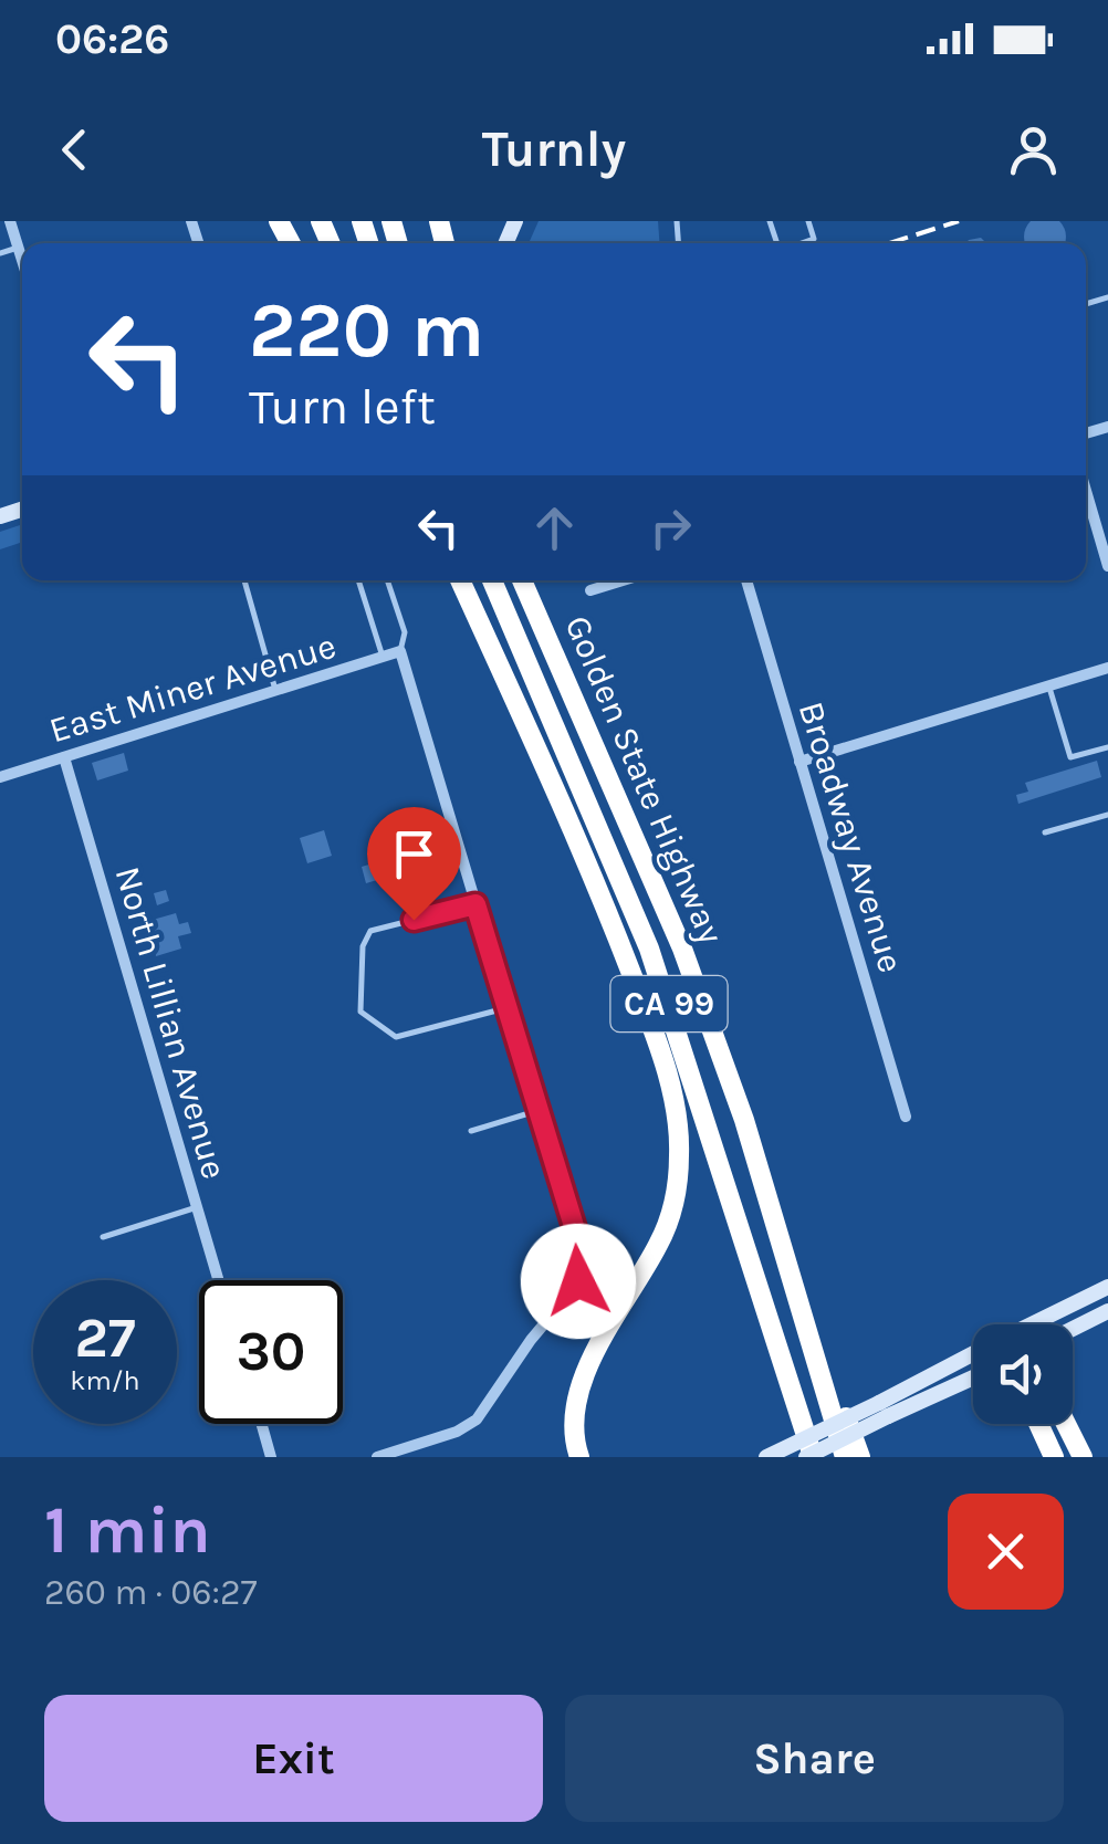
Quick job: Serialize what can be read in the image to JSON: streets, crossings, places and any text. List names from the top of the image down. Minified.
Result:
{"streets":{"highway":["Golden State Highway","CA 99"],"street":["East Miner Avenue","Broadway Avenue","North Lillian Avenue"]},"crossings":[["East Miner Avenue","North Lillian Avenue"]],"page":{"status":"06:26","header":"Turnly","turn":["220 m","Turn left"],"speed":"27 km/h","limit":"30","heading":["1 min","260 m · 06:27"],"buttons":["Exit","Share"]}}
